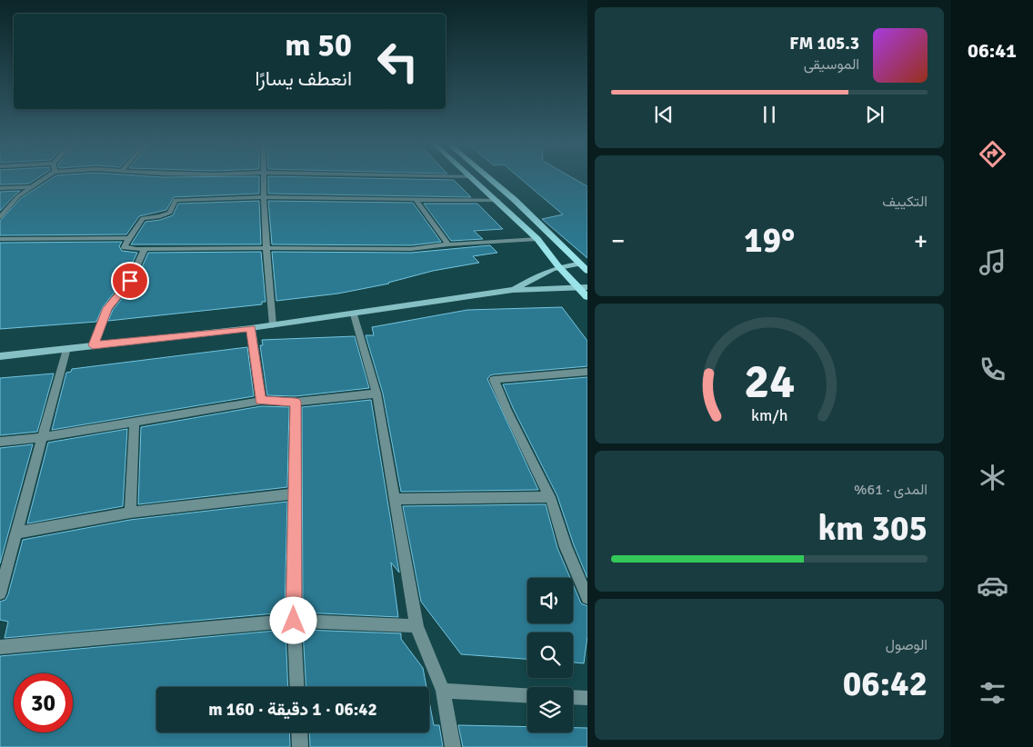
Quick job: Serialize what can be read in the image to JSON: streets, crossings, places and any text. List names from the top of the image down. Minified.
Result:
{"page":{"tabs":"06:41","turn":["50 m","انعطف يسارًا"],"song":["105.3 FM","الموسيقى"],"tile":["التكييف",["المدى · 61%","305 km"],["الوصول","06:42"]],"heat":["−","19°","+"],"limit":"30","trip":"06:42 · 1 دقيقة · 160 m","gauge":["24","km/h"]}}
